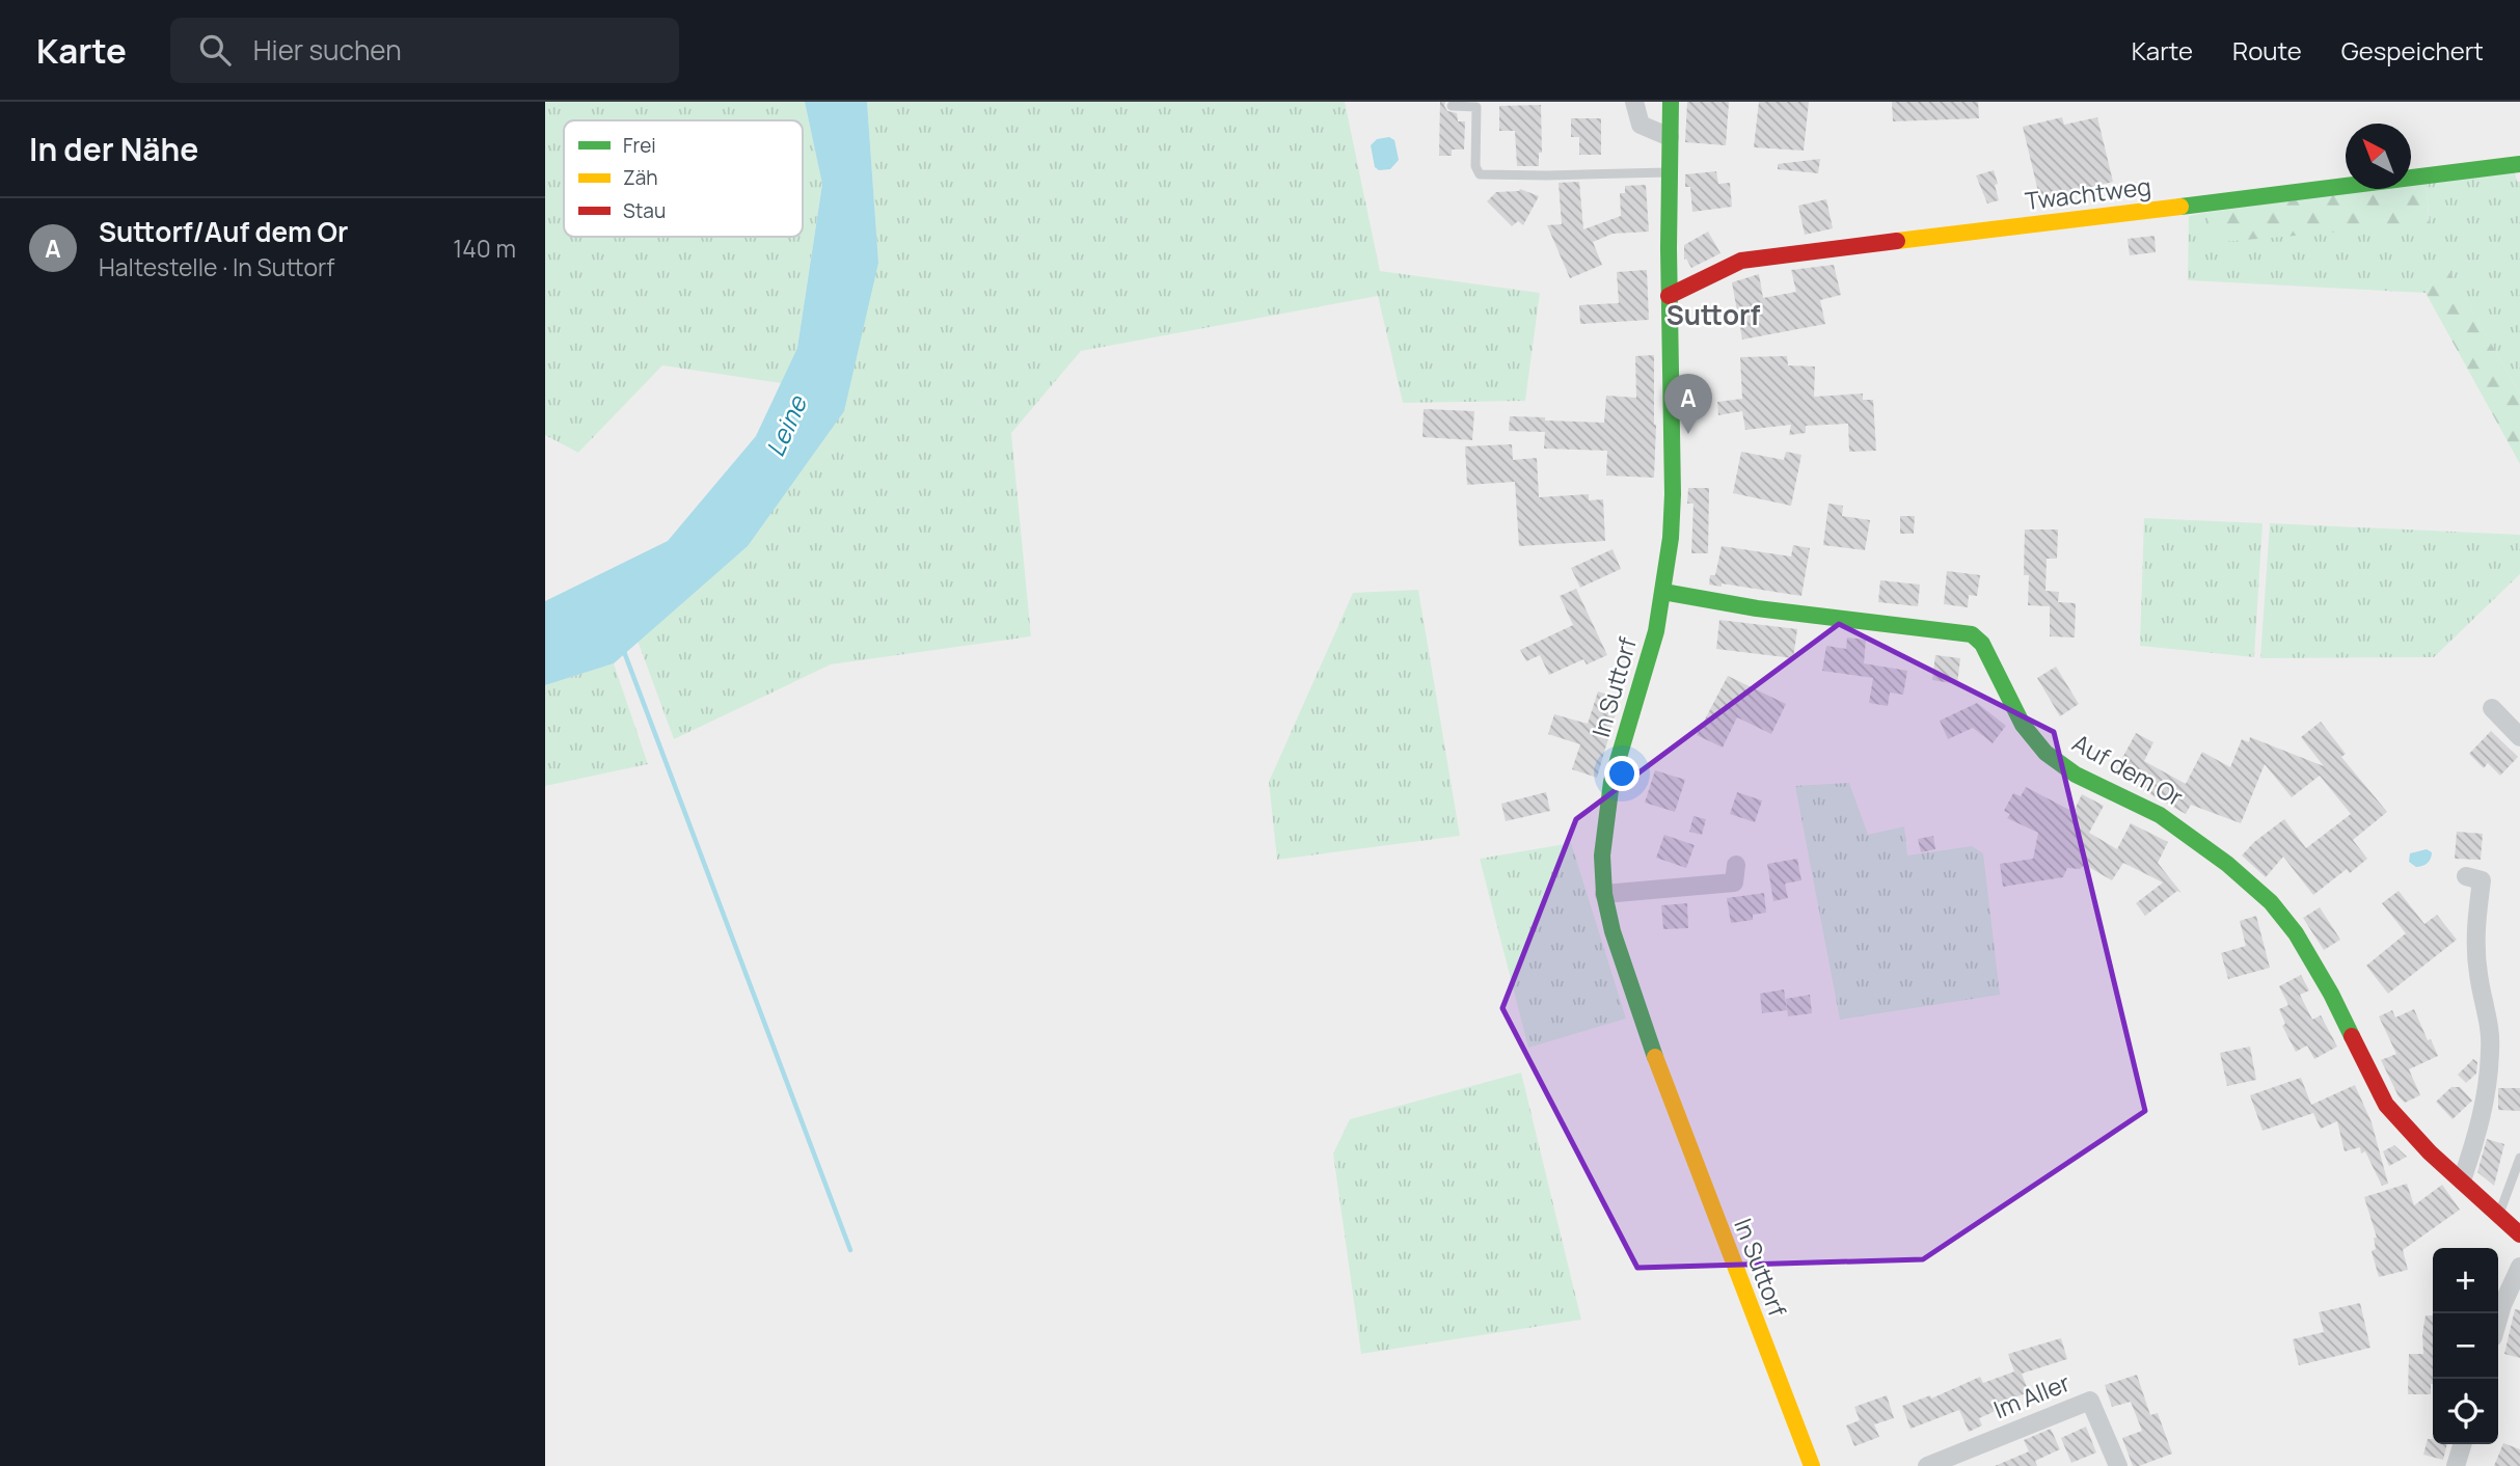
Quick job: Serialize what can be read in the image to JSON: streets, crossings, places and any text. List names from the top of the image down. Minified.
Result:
{"streets":{"street":["Twachtweg","In Suttorf","Auf dem Or","Im Aller"]},"crossings":[["Twachtweg","In Suttorf"],["In Suttorf","Auf dem Or"]],"districts":["Suttorf"],"water":["Leine"],"legend":["Frei","Zäh","Stau"],"north":"top left","page":{"header":"Karte","search":"Hier suchen","nav":["Karte","Route","Gespeichert"],"heading":"In der Nähe","list":[{"mark":"A","name":"Suttorf/Auf dem Or","note":"Haltestelle · In Suttorf","value":"140 m"}],"pins":"A","map_buttons":["+","−"]}}
